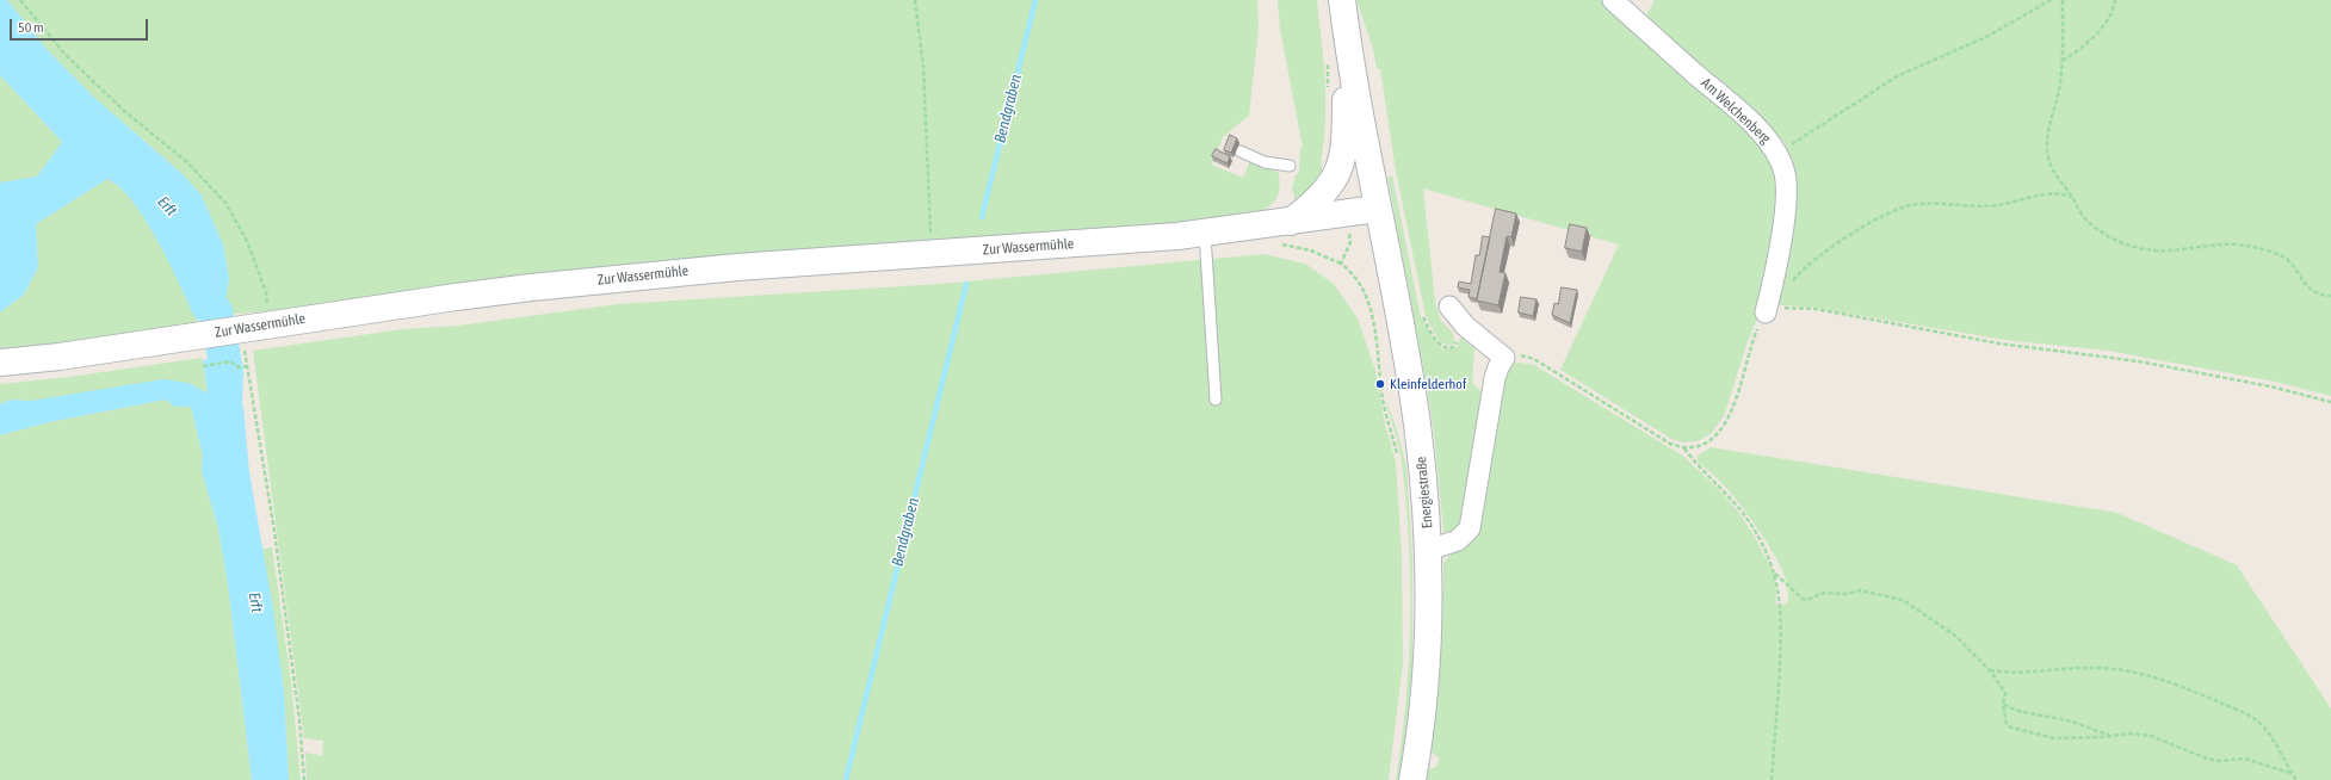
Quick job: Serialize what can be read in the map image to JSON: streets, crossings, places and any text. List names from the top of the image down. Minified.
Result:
{"streets":{"main road":["Zur Wassermühle","Energiestraße"],"street":["Am Welchenberg"]},"crossings":[["Zur Wassermühle","Energiestraße"]],"water":["Bendgraben","Erft"],"places":["Kleinfelderhof"],"scale_bar":"50 m"}
